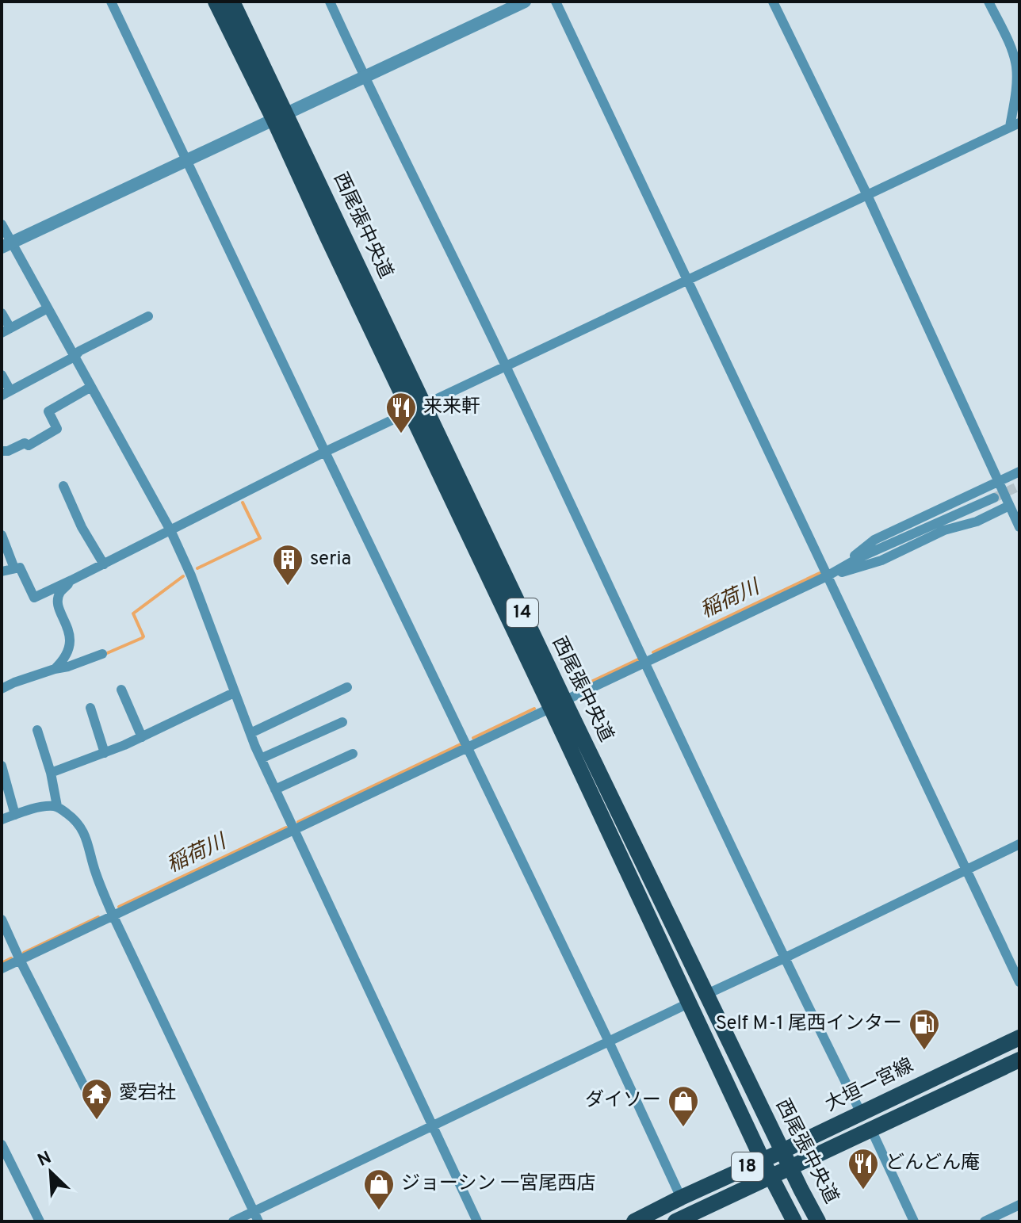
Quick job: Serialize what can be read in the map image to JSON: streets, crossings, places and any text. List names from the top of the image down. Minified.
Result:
{"streets":{"main road":["西尾張中央道","14","大垣一宮線","18"]},"crossings":[["西尾張中央道","大垣一宮線"]],"water":["稲荷川"],"places":{"restaurant":["来来軒","どんどん庵"],"building":["seria"],"fuel station":["Self M-1 尾西インター"],"temple":["愛宕社"],"shop":["ダイソー","ジョーシン 一宮尾西店"]},"north":"top left"}
